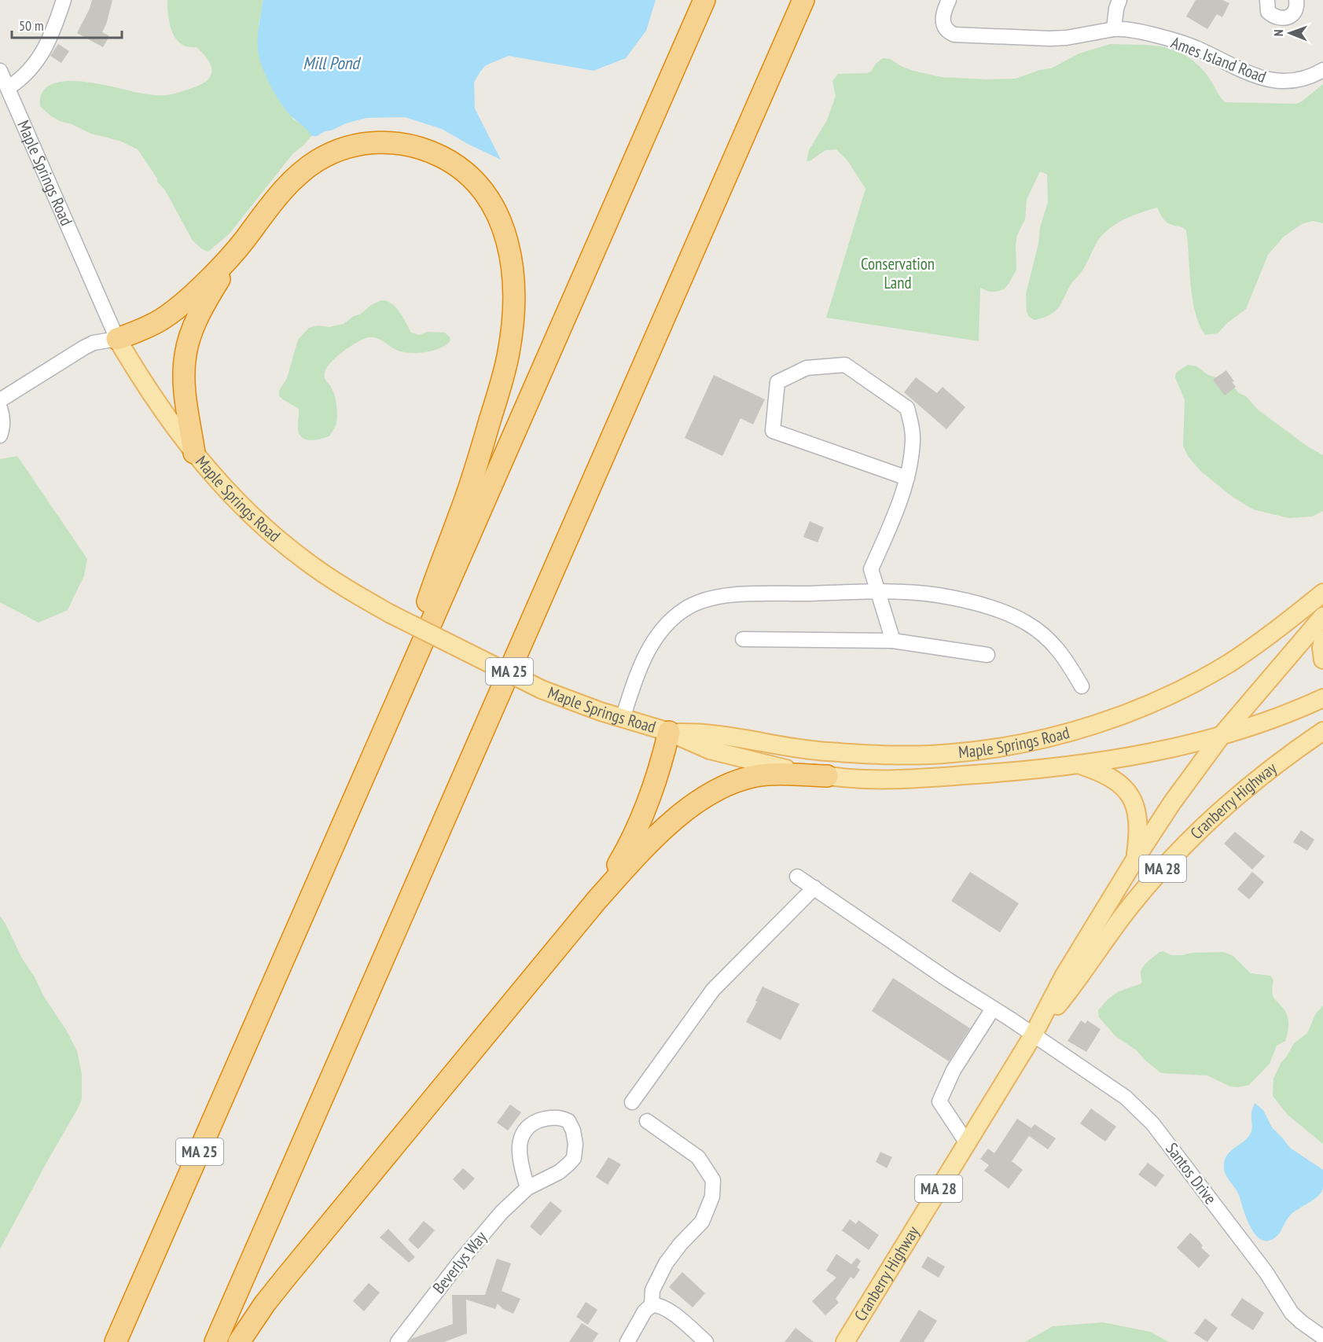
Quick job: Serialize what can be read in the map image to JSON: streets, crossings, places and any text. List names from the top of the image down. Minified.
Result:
{"streets":{"highway":["MA 25"],"main road":["Maple Springs Road","Cranberry Highway","MA 28"],"street":["Ames Island Road","Santos Drive","Beverlys Way"]},"crossings":[["Maple Springs Road","Cranberry Highway"],["Cranberry Highway","Santos Drive"]],"water":["Mill Pond"],"parks":["Conservation Land"],"scale_bar":"50 m","north":"left"}
